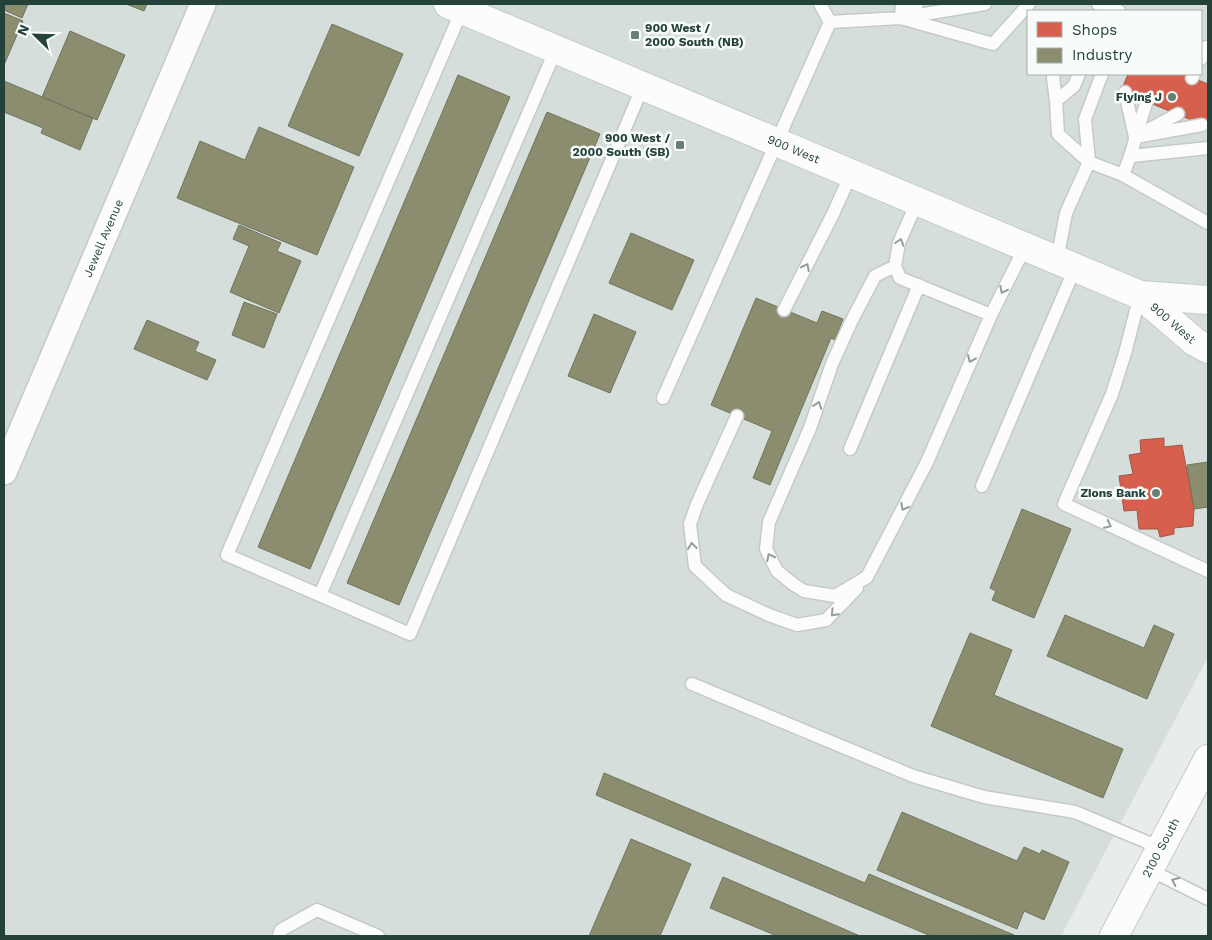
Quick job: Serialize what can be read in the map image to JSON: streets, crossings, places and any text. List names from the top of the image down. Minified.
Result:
{"streets":{"main road":["900 West","2100 South"],"street":["Jewell Avenue"]},"places":{"transit":["900 West / 2000 South (NB)","900 West / 2000 South (SB)"],"other":["Flying J","Zions Bank"]},"legend":["Shops","Industry"],"north":"top left"}
